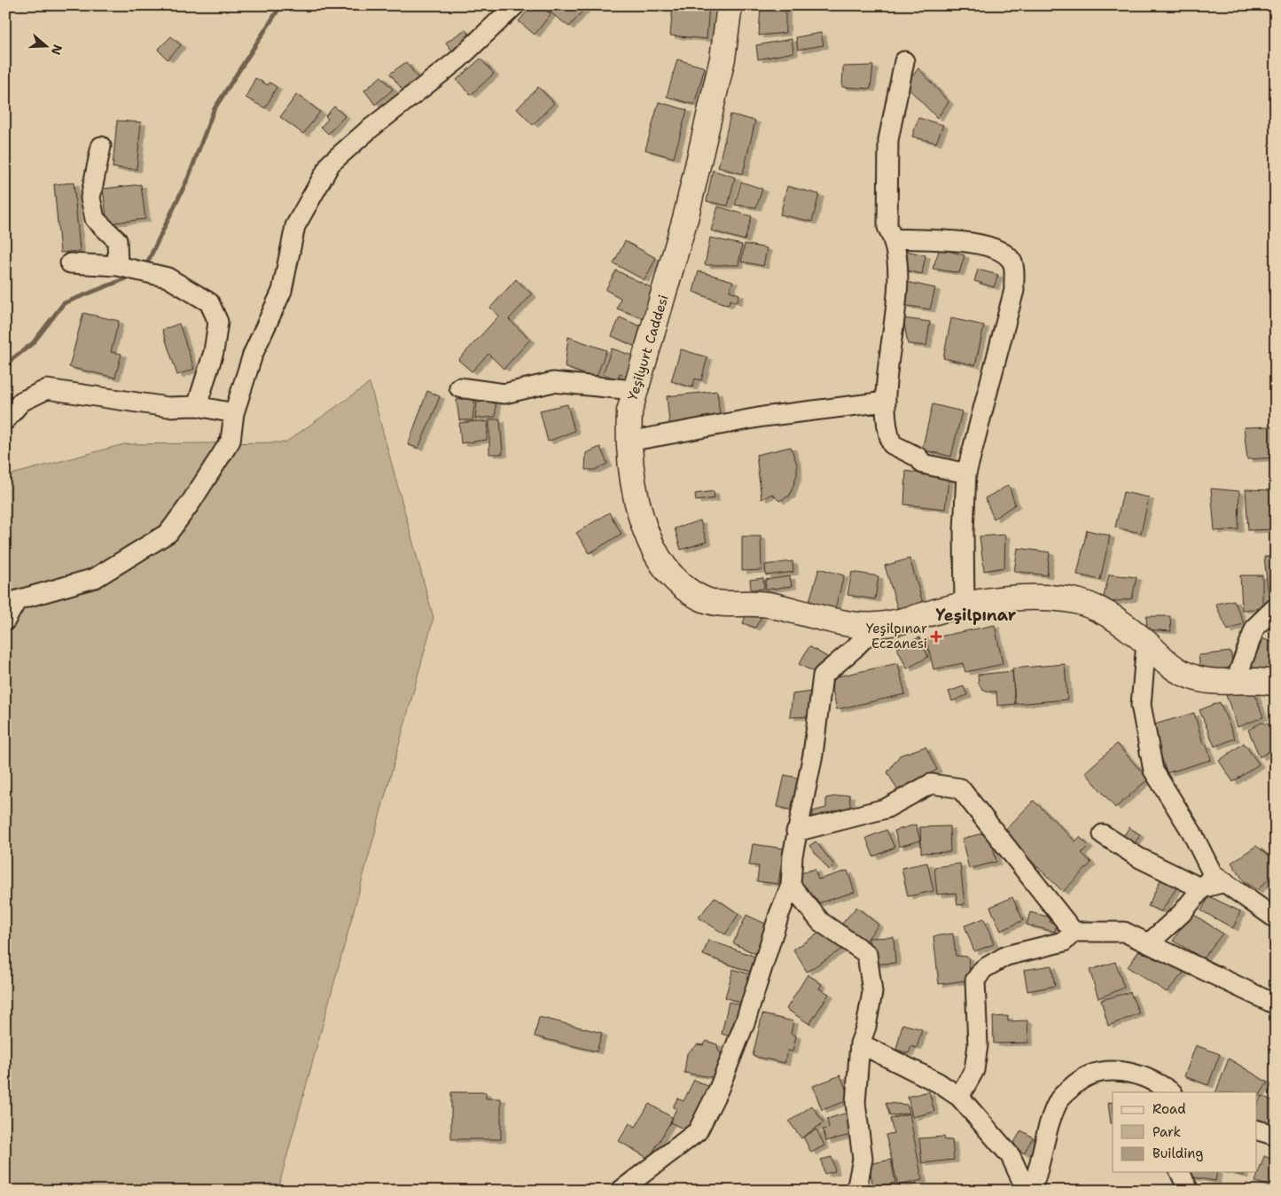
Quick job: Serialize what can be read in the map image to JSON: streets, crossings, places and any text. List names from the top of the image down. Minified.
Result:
{"streets":{"main road":["Yeşilyurt Caddesi"]},"districts":["Yeşilpınar"],"places":{"health":["Yeşilpınar Eczanesi"]},"legend":["Road","Park","Building"],"north":"right"}
